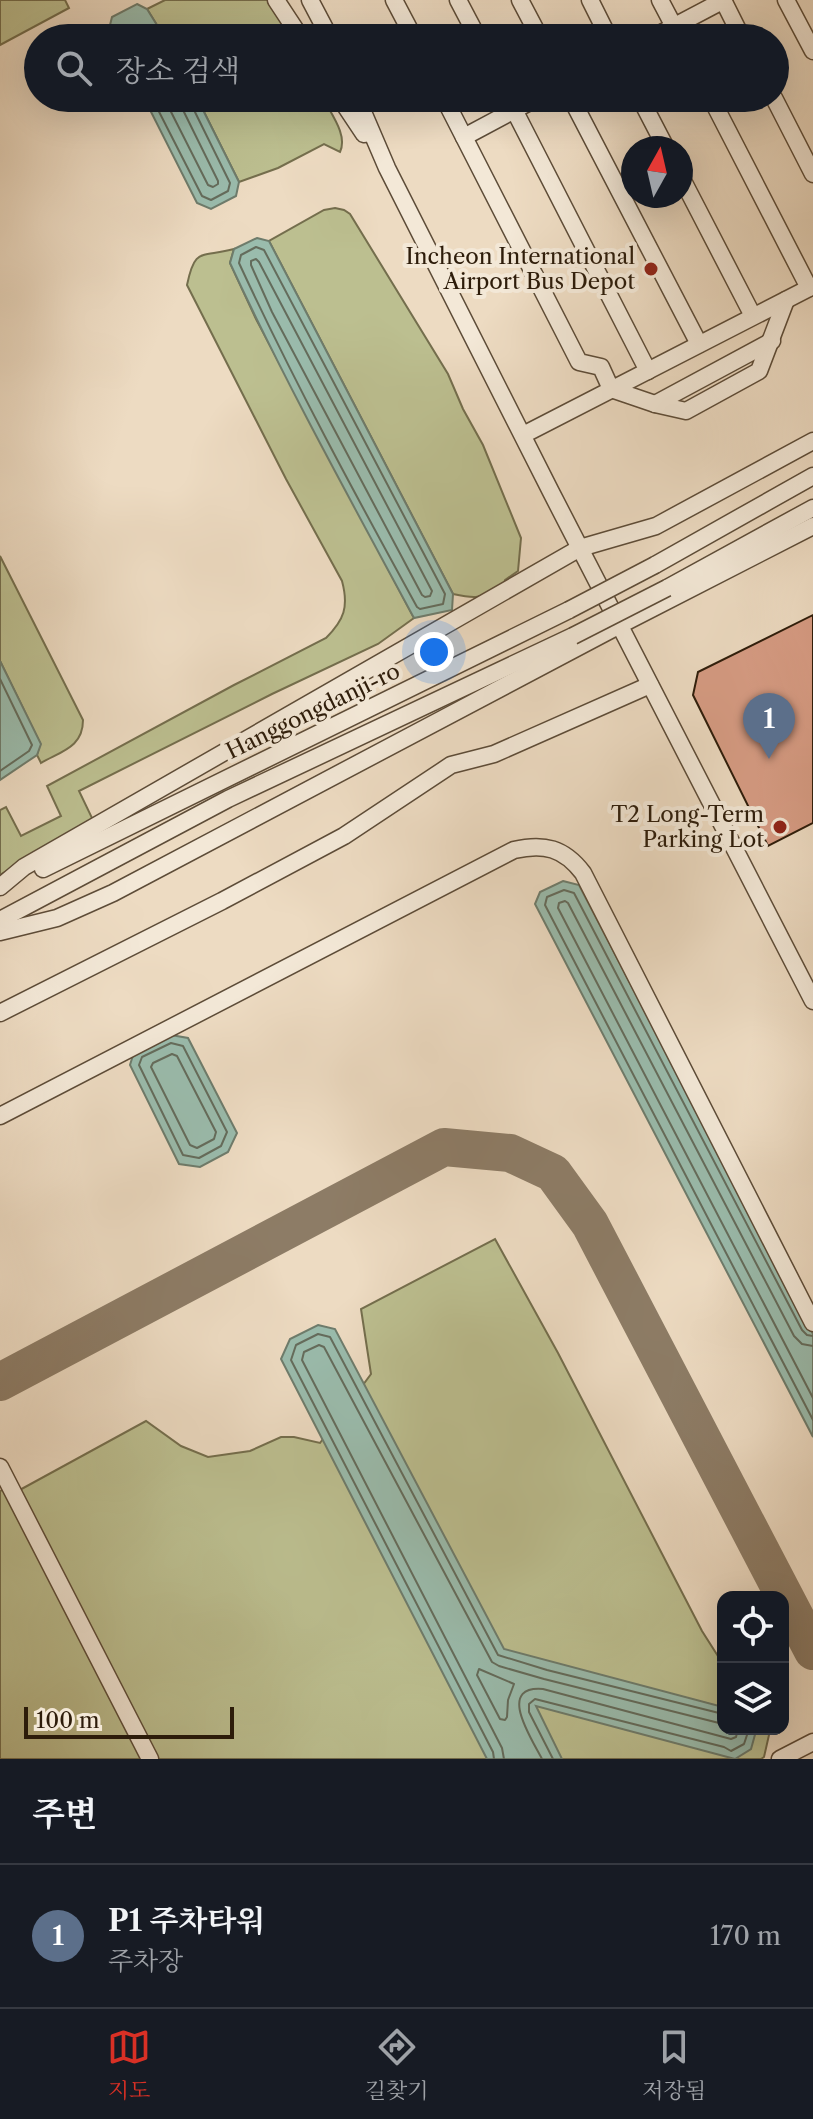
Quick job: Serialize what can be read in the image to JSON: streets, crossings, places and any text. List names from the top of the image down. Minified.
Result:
{"streets":{"street":["Hanggongdanji-ro"]},"places":["Incheon International Airport Bus Depot","T2 Long-Term Parking Lot"],"scale_bar":"100 m","north":"top","page":{"search":"장소 검색","pins":"1","scale":"100 m","heading":"주변","list":[{"mark":"1","name":"P1 주차타워","note":"주차장","value":"170 m"}],"nav":["지도","길찾기","저장됨"]}}
